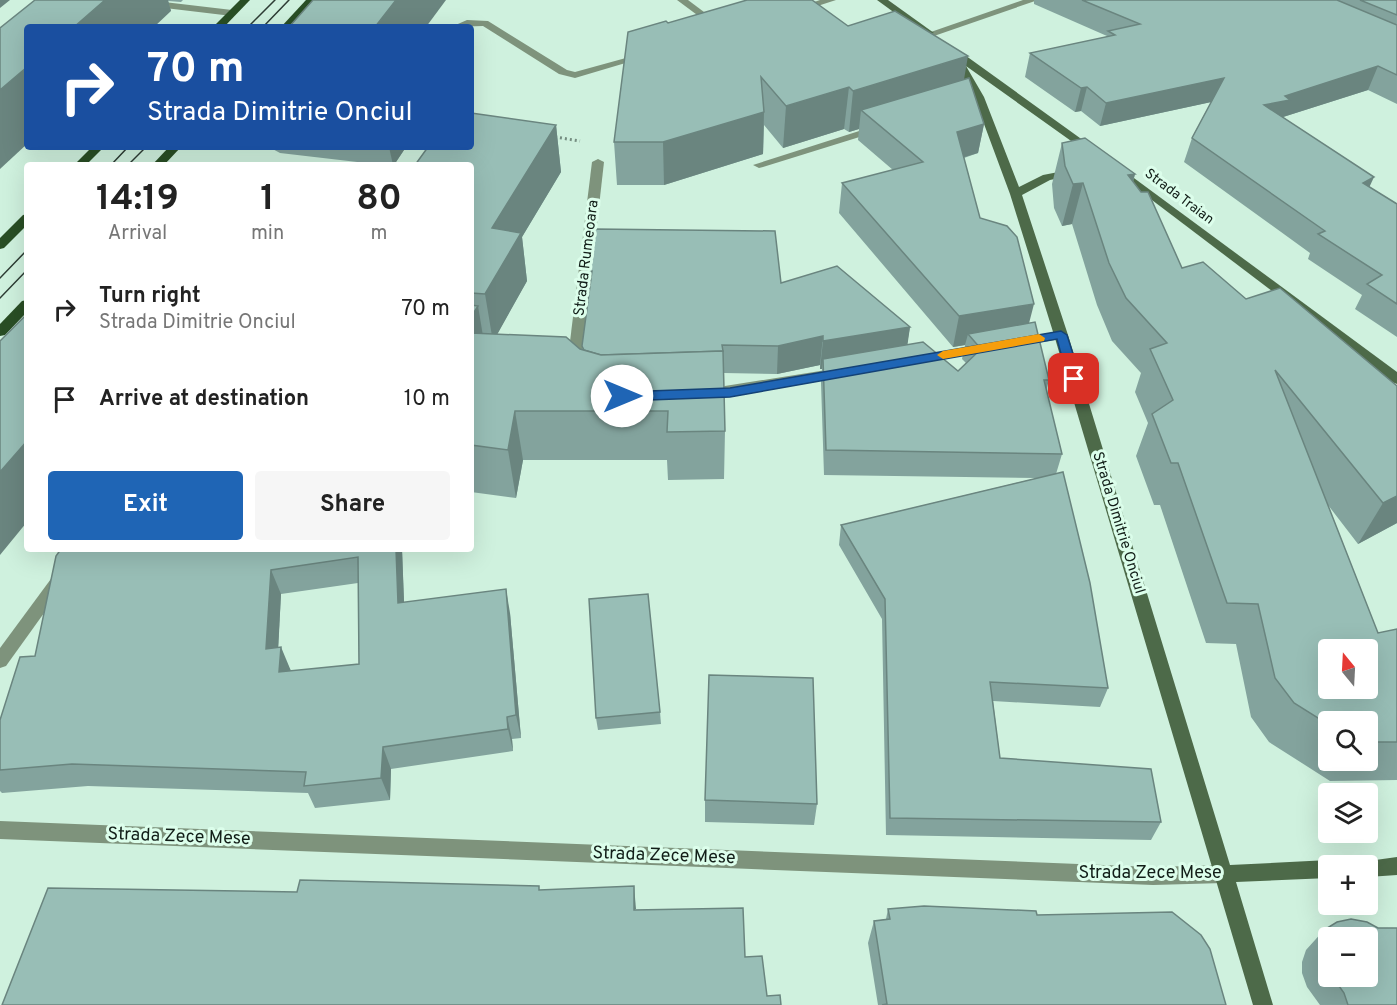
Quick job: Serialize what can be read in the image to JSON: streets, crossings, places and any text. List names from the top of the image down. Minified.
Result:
{"streets":{"main road":["Strada Traian","Strada Dimitrie Onciul","Strada Zece Mese"],"street":["Strada Rumeoara"]},"crossings":[["Strada Traian","Strada Dimitrie Onciul"],["Strada Dimitrie Onciul","Strada Zece Mese"]],"north":"top","page":{"turn":["70 m","Strada Dimitrie Onciul"],"eta":["14:19","Arrival","1","min","80","m"],"list":[{"name":"Turn right","note":"Strada Dimitrie Onciul","value":"70 m"},{"name":"Arrive at destination","value":"10 m"}],"buttons":["Exit","Share"],"map_buttons":["+","−"]}}
